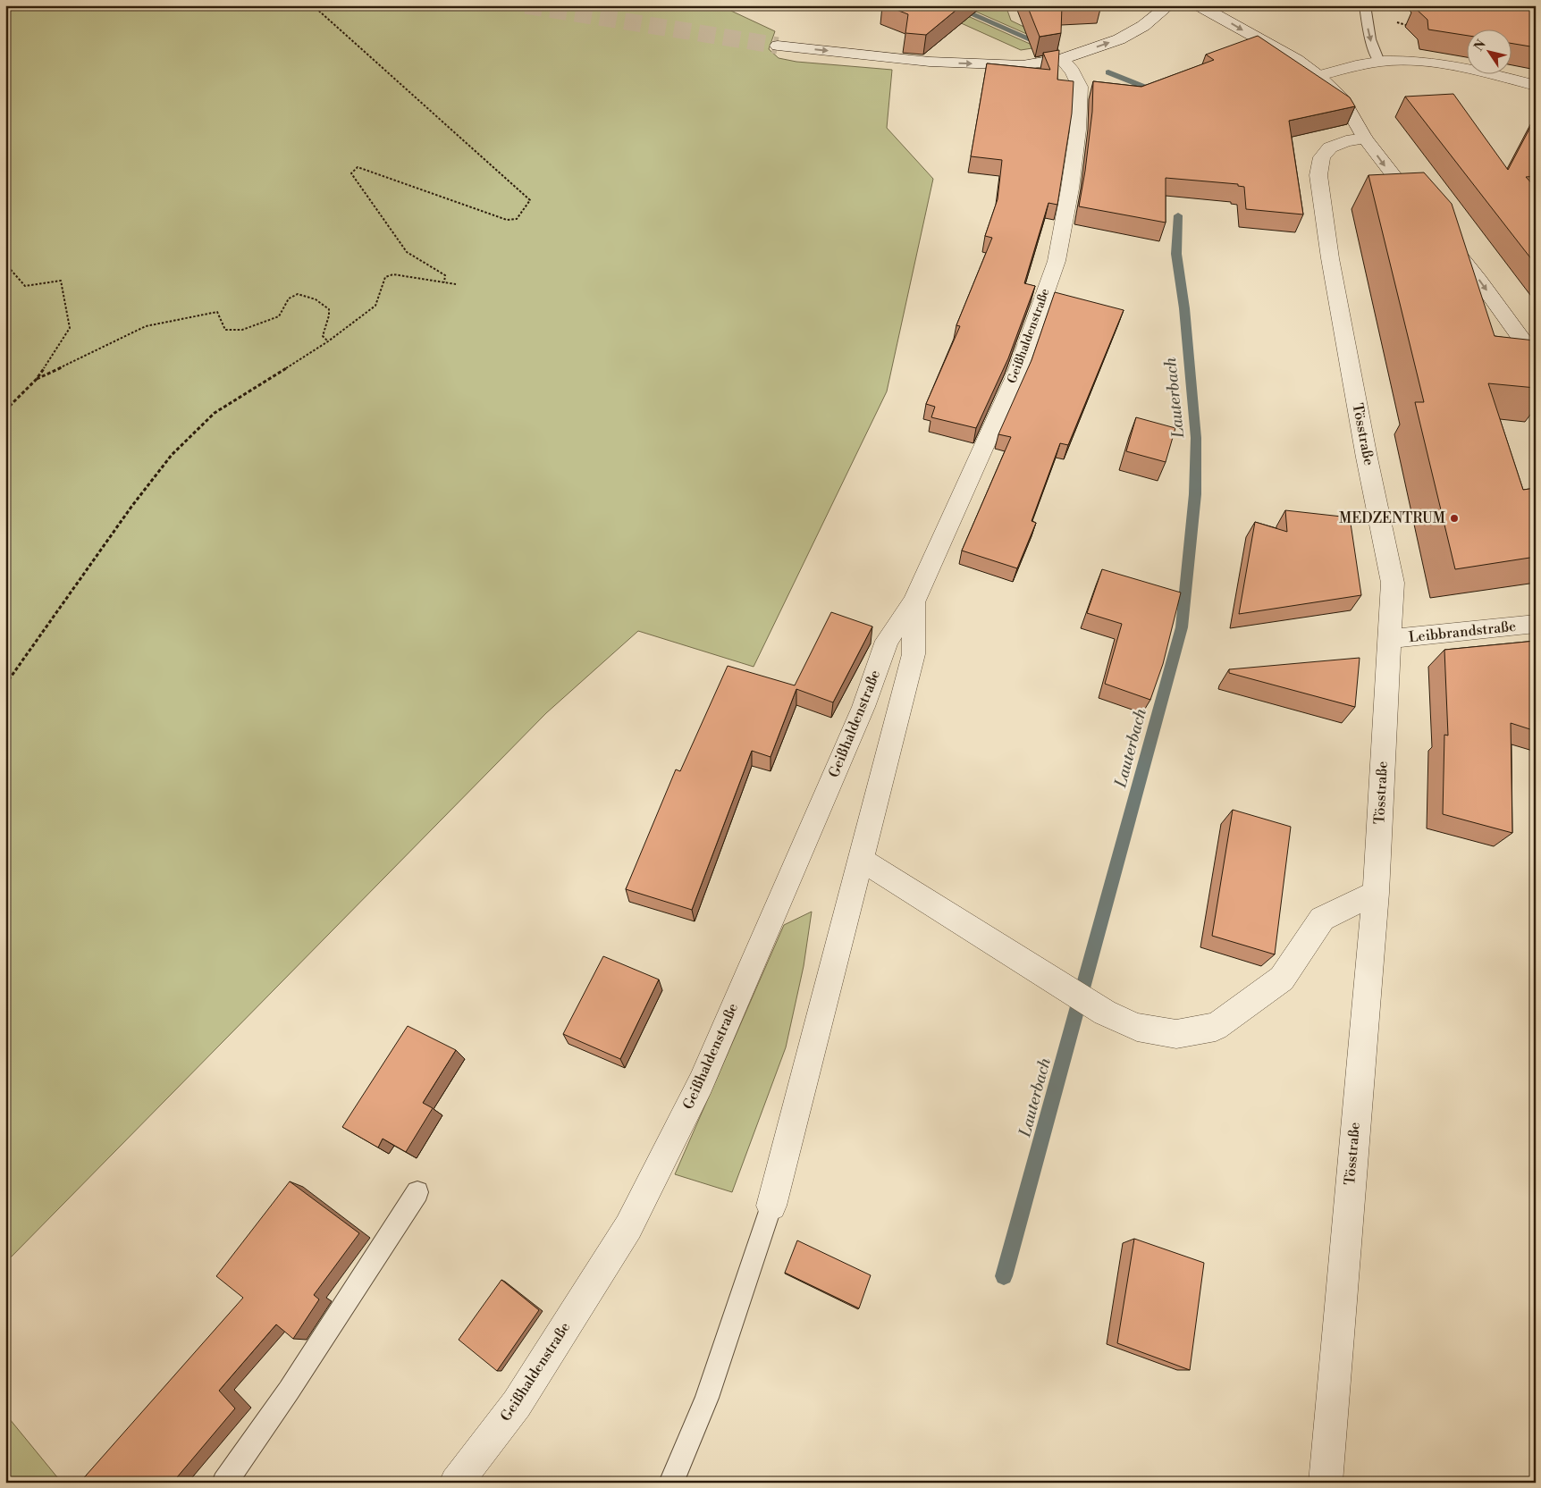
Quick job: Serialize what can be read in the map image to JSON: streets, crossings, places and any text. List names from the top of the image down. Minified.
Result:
{"streets":{"street":["Geißhaldenstraße","Tösstraße","Leibbrandstraße"]},"crossings":[["Tösstraße","Leibbrandstraße"]],"water":["Lauterbach"],"places":["MEDZENTRUM"],"north":"top left"}
